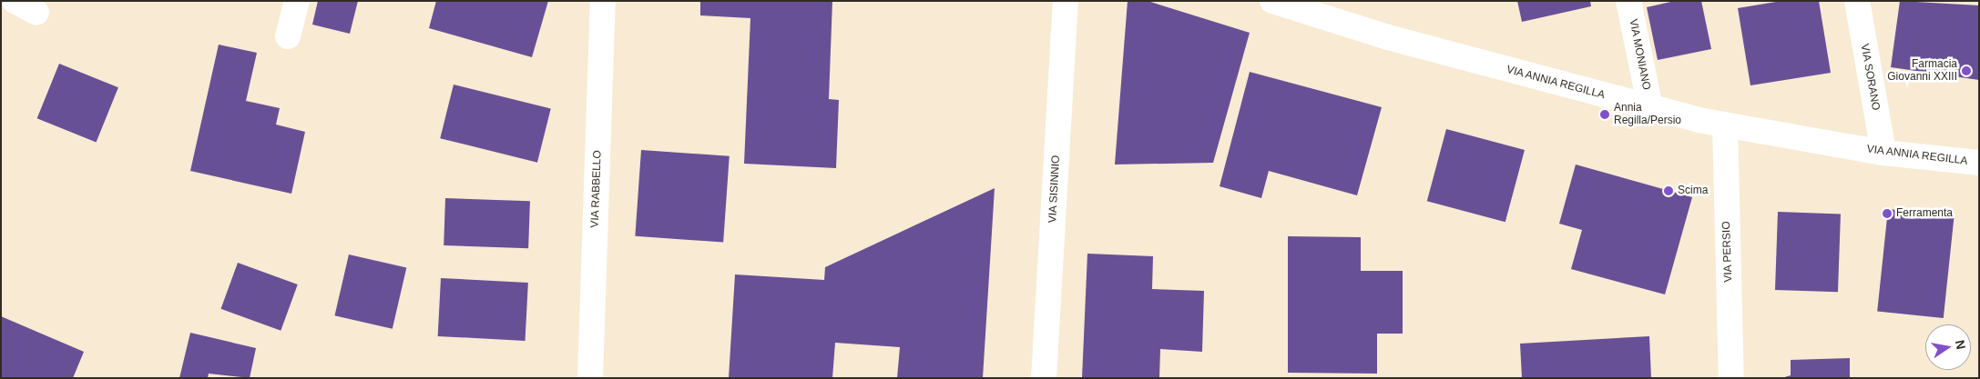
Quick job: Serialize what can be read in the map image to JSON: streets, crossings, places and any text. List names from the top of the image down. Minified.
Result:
{"streets":{"street":["VIA MONIANO","VIA SORANO","VIA ANNIA REGILLA","VIA RABBELLO","VIA SISINNIO","VIA PERSIO"]},"crossings":[["VIA MONIANO","VIA ANNIA REGILLA"],["VIA SORANO","VIA ANNIA REGILLA"],["VIA ANNIA REGILLA","VIA PERSIO"]],"places":["Farmacia Giovanni XXIII","Annia Regilla/Persio","Scima","Ferramenta"],"north":"right"}
